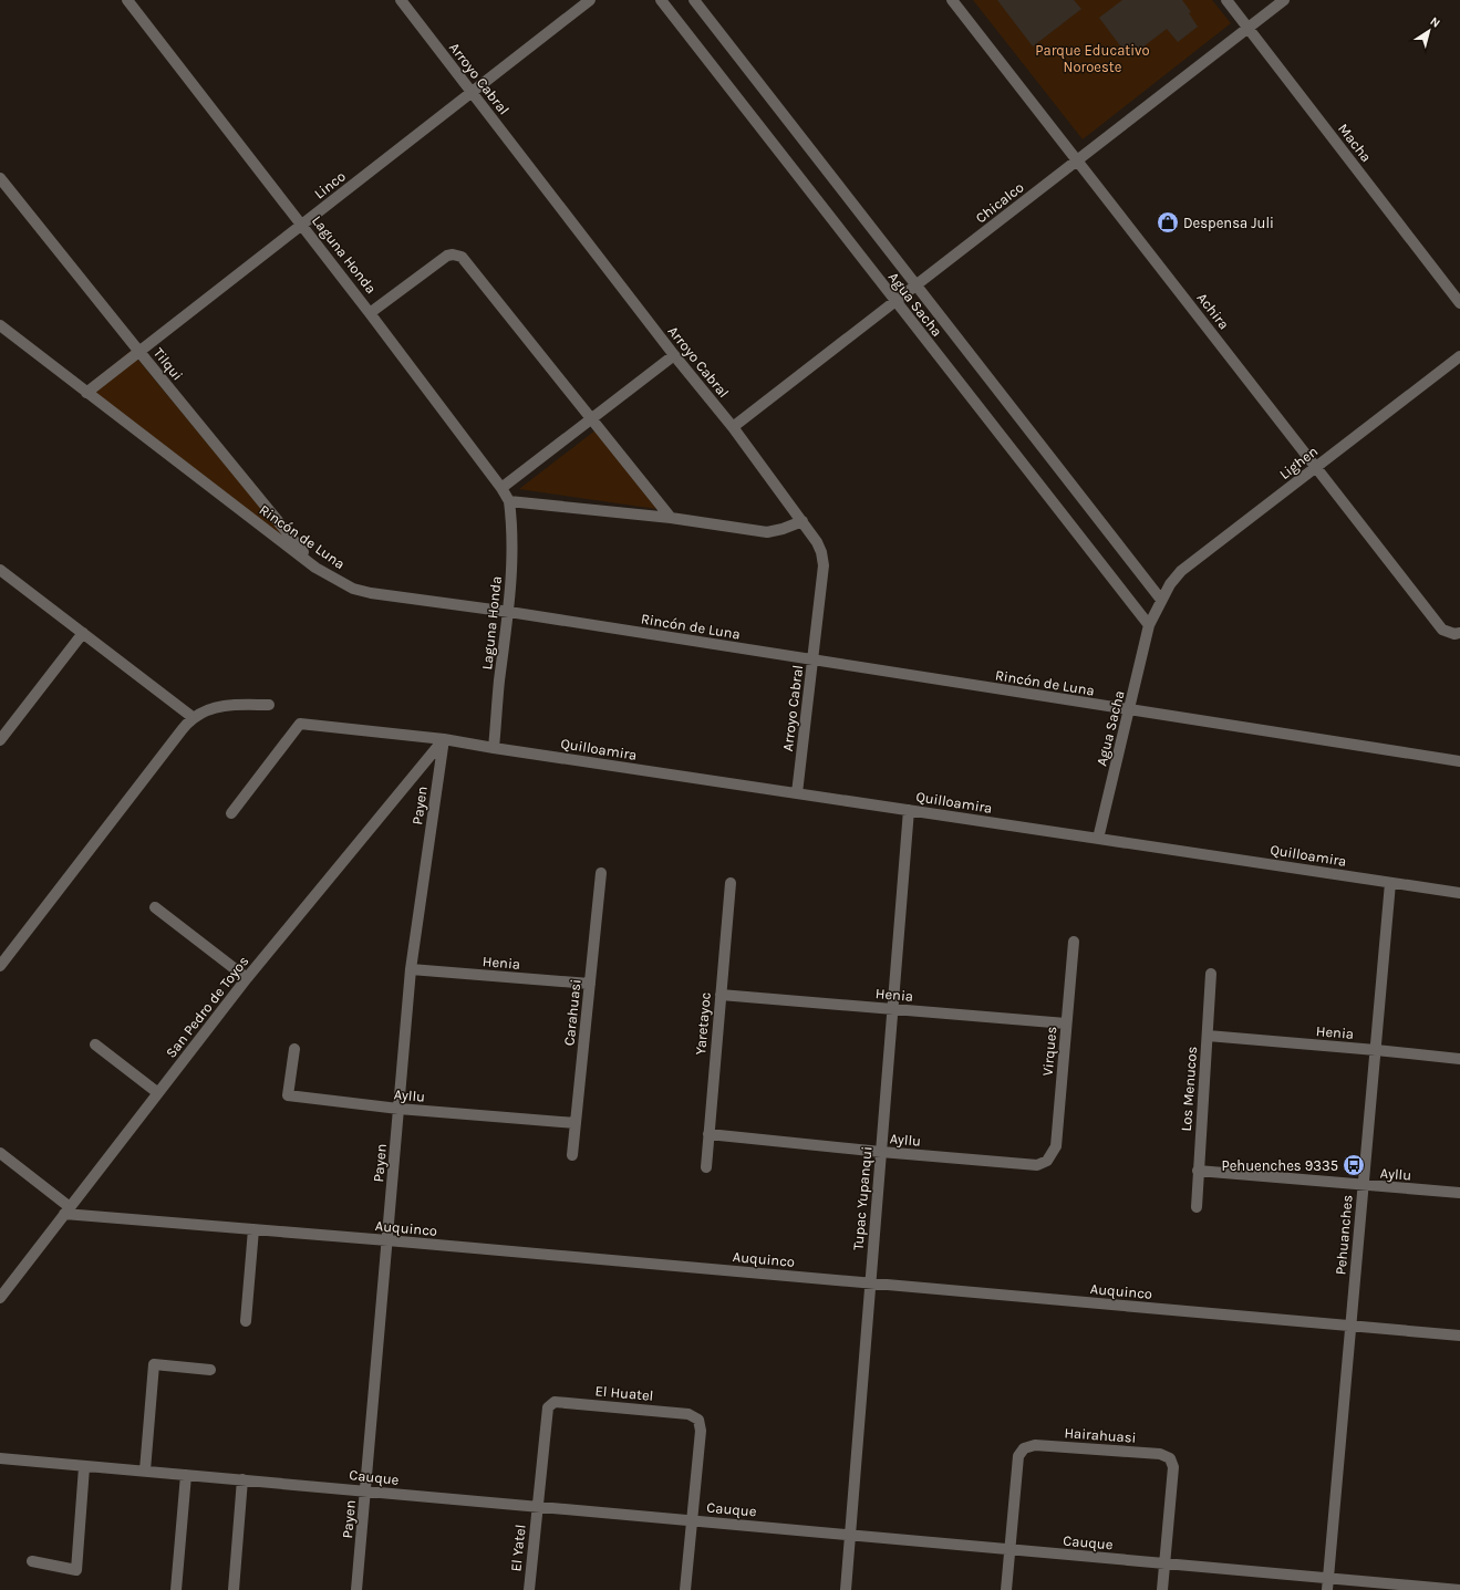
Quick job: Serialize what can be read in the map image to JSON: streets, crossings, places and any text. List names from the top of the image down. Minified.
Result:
{"streets":{"street":["Arroyo Cabral","Macha","Linco","Chicalco","Laguna Honda","Agua Sacha","Achira","Tilqui","Lighen","Rincón de Luna","Quilloamira","Payen","Henia","San Pedro de Toyos","Carahuasi","Yaretayoc","Virques","Los Menucos","Ayllu","Tupac Yupanqui","Auquinco","Pehuanches","El Huatel","Hairahuasi","Cauque","El Yatel"]},"crossings":[["Arroyo Cabral","Linco"],["Arroyo Cabral","Chicalco"],["Arroyo Cabral","Rincón de Luna"],["Arroyo Cabral","Quilloamira"],["Macha","Chicalco"],["Linco","Laguna Honda"],["Linco","Tilqui"],["Linco","Rincón de Luna"],["Chicalco","Agua Sacha"],["Chicalco","Achira"],["Laguna Honda","Rincón de Luna"],["Laguna Honda","Quilloamira"],["Agua Sacha","Lighen"],["Agua Sacha","Rincón de Luna"],["Agua Sacha","Quilloamira"],["Achira","Lighen"],["Tilqui","Rincón de Luna"],["Quilloamira","Payen"],["Quilloamira","San Pedro de Toyos"],["Quilloamira","Tupac Yupanqui"],["Quilloamira","Pehuanches"],["Payen","Henia"],["Payen","San Pedro de Toyos"],["Payen","Ayllu"],["Payen","Auquinco"],["Payen","Cauque"],["Henia","Carahuasi"],["Henia","Yaretayoc"],["Henia","Virques"],["Henia","Los Menucos"],["Henia","Tupac Yupanqui"],["Henia","Pehuanches"],["San Pedro de Toyos","Auquinco"],["Carahuasi","Ayllu"],["Yaretayoc","Ayllu"],["Virques","Ayllu"],["Los Menucos","Ayllu"],["Ayllu","Tupac Yupanqui"],["Ayllu","Pehuanches"],["Tupac Yupanqui","Auquinco"],["Tupac Yupanqui","Cauque"],["Auquinco","Pehuanches"],["Pehuanches","Cauque"],["El Huatel","Cauque"],["El Huatel","El Yatel"],["Hairahuasi","Cauque"],["Cauque","El Yatel"]],"parks":["Parque Educativo Noroeste"],"places":{"shop":["Despensa Juli"],"bus stop":["Pehuenches 9335"]},"north":"top right"}
